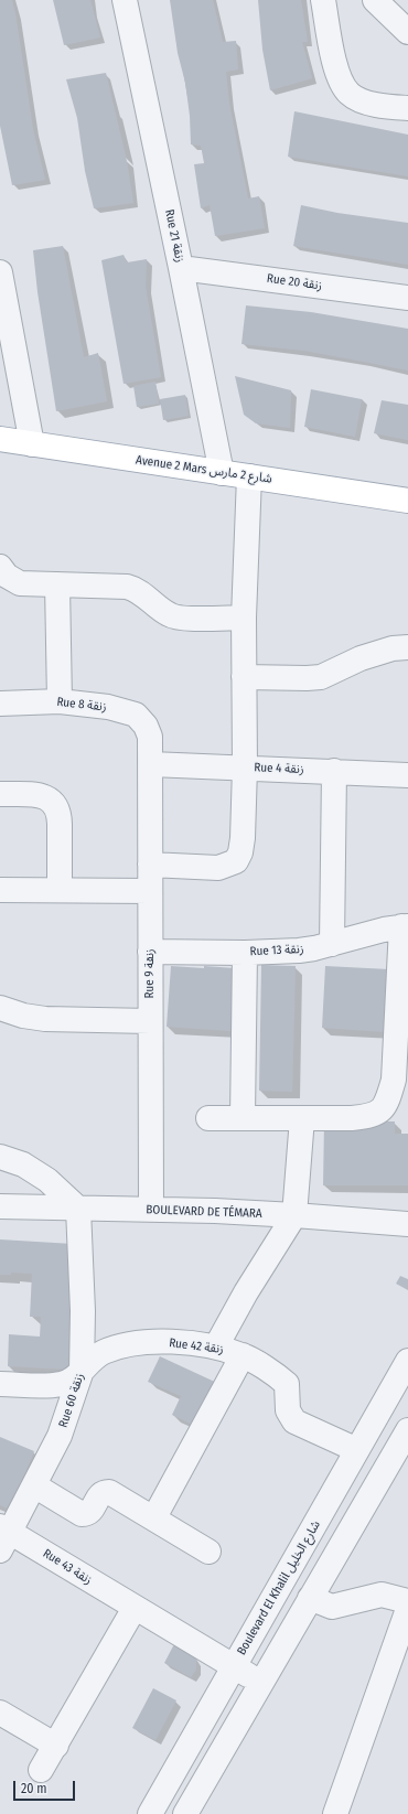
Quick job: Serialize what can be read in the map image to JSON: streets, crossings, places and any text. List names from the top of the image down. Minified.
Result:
{"streets":{"main road":["Avenue 2 Mars شارع 2 مارس"],"street":["Rue 21 زنقة","Rue 20 زنقة","Rue 8 زنقة","Rue 4 زنقة","Rue 13 زنقة","Rue 9 زنقة","BOULEVARD DE TÉMARA","Rue 42 زنقة","Rue 60 زنقة","Rue 43 زنقة","Boulevard El Khalil شارع الخليل"]},"crossings":[["Rue 21 زنقة","Rue 20 زنقة"],["Rue 21 زنقة","Avenue 2 Mars شارع 2 مارس"],["Rue 8 زنقة","Rue 9 زنقة"],["Rue 4 زنقة","Rue 9 زنقة"],["Rue 13 زنقة","Rue 9 زنقة"],["Rue 9 زنقة","BOULEVARD DE TÉMARA"],["BOULEVARD DE TÉMARA","Rue 60 زنقة"],["Rue 42 زنقة","Rue 60 زنقة"],["Rue 42 زنقة","Boulevard El Khalil شارع الخليل"],["Rue 60 زنقة","Rue 43 زنقة"],["Rue 43 زنقة","Boulevard El Khalil شارع الخليل"]],"scale_bar":"20 m"}
